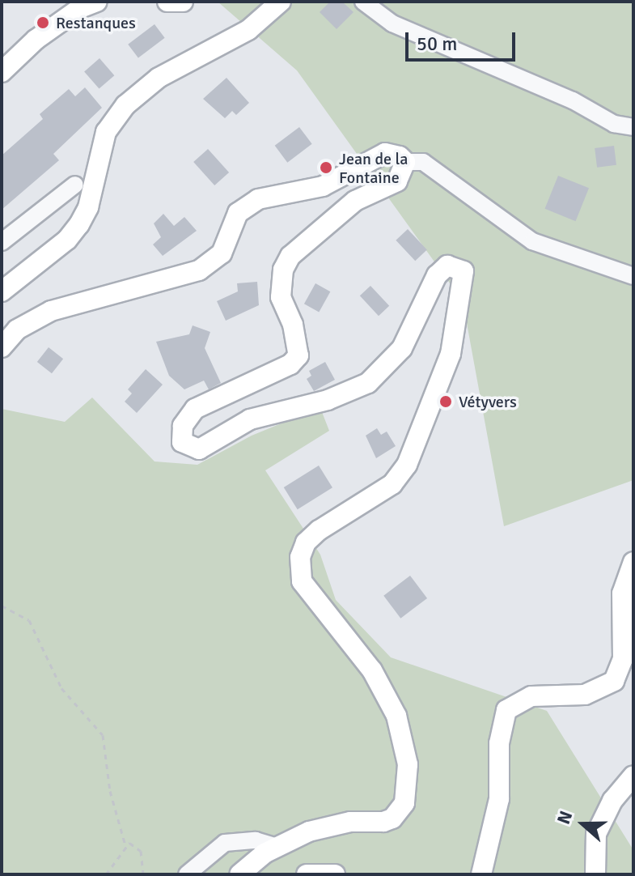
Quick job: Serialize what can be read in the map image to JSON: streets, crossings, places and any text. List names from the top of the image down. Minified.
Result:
{"places":["Restanques","Jean de la Fontaine","Vétyvers"],"scale_bar":"50 m","north":"left"}
